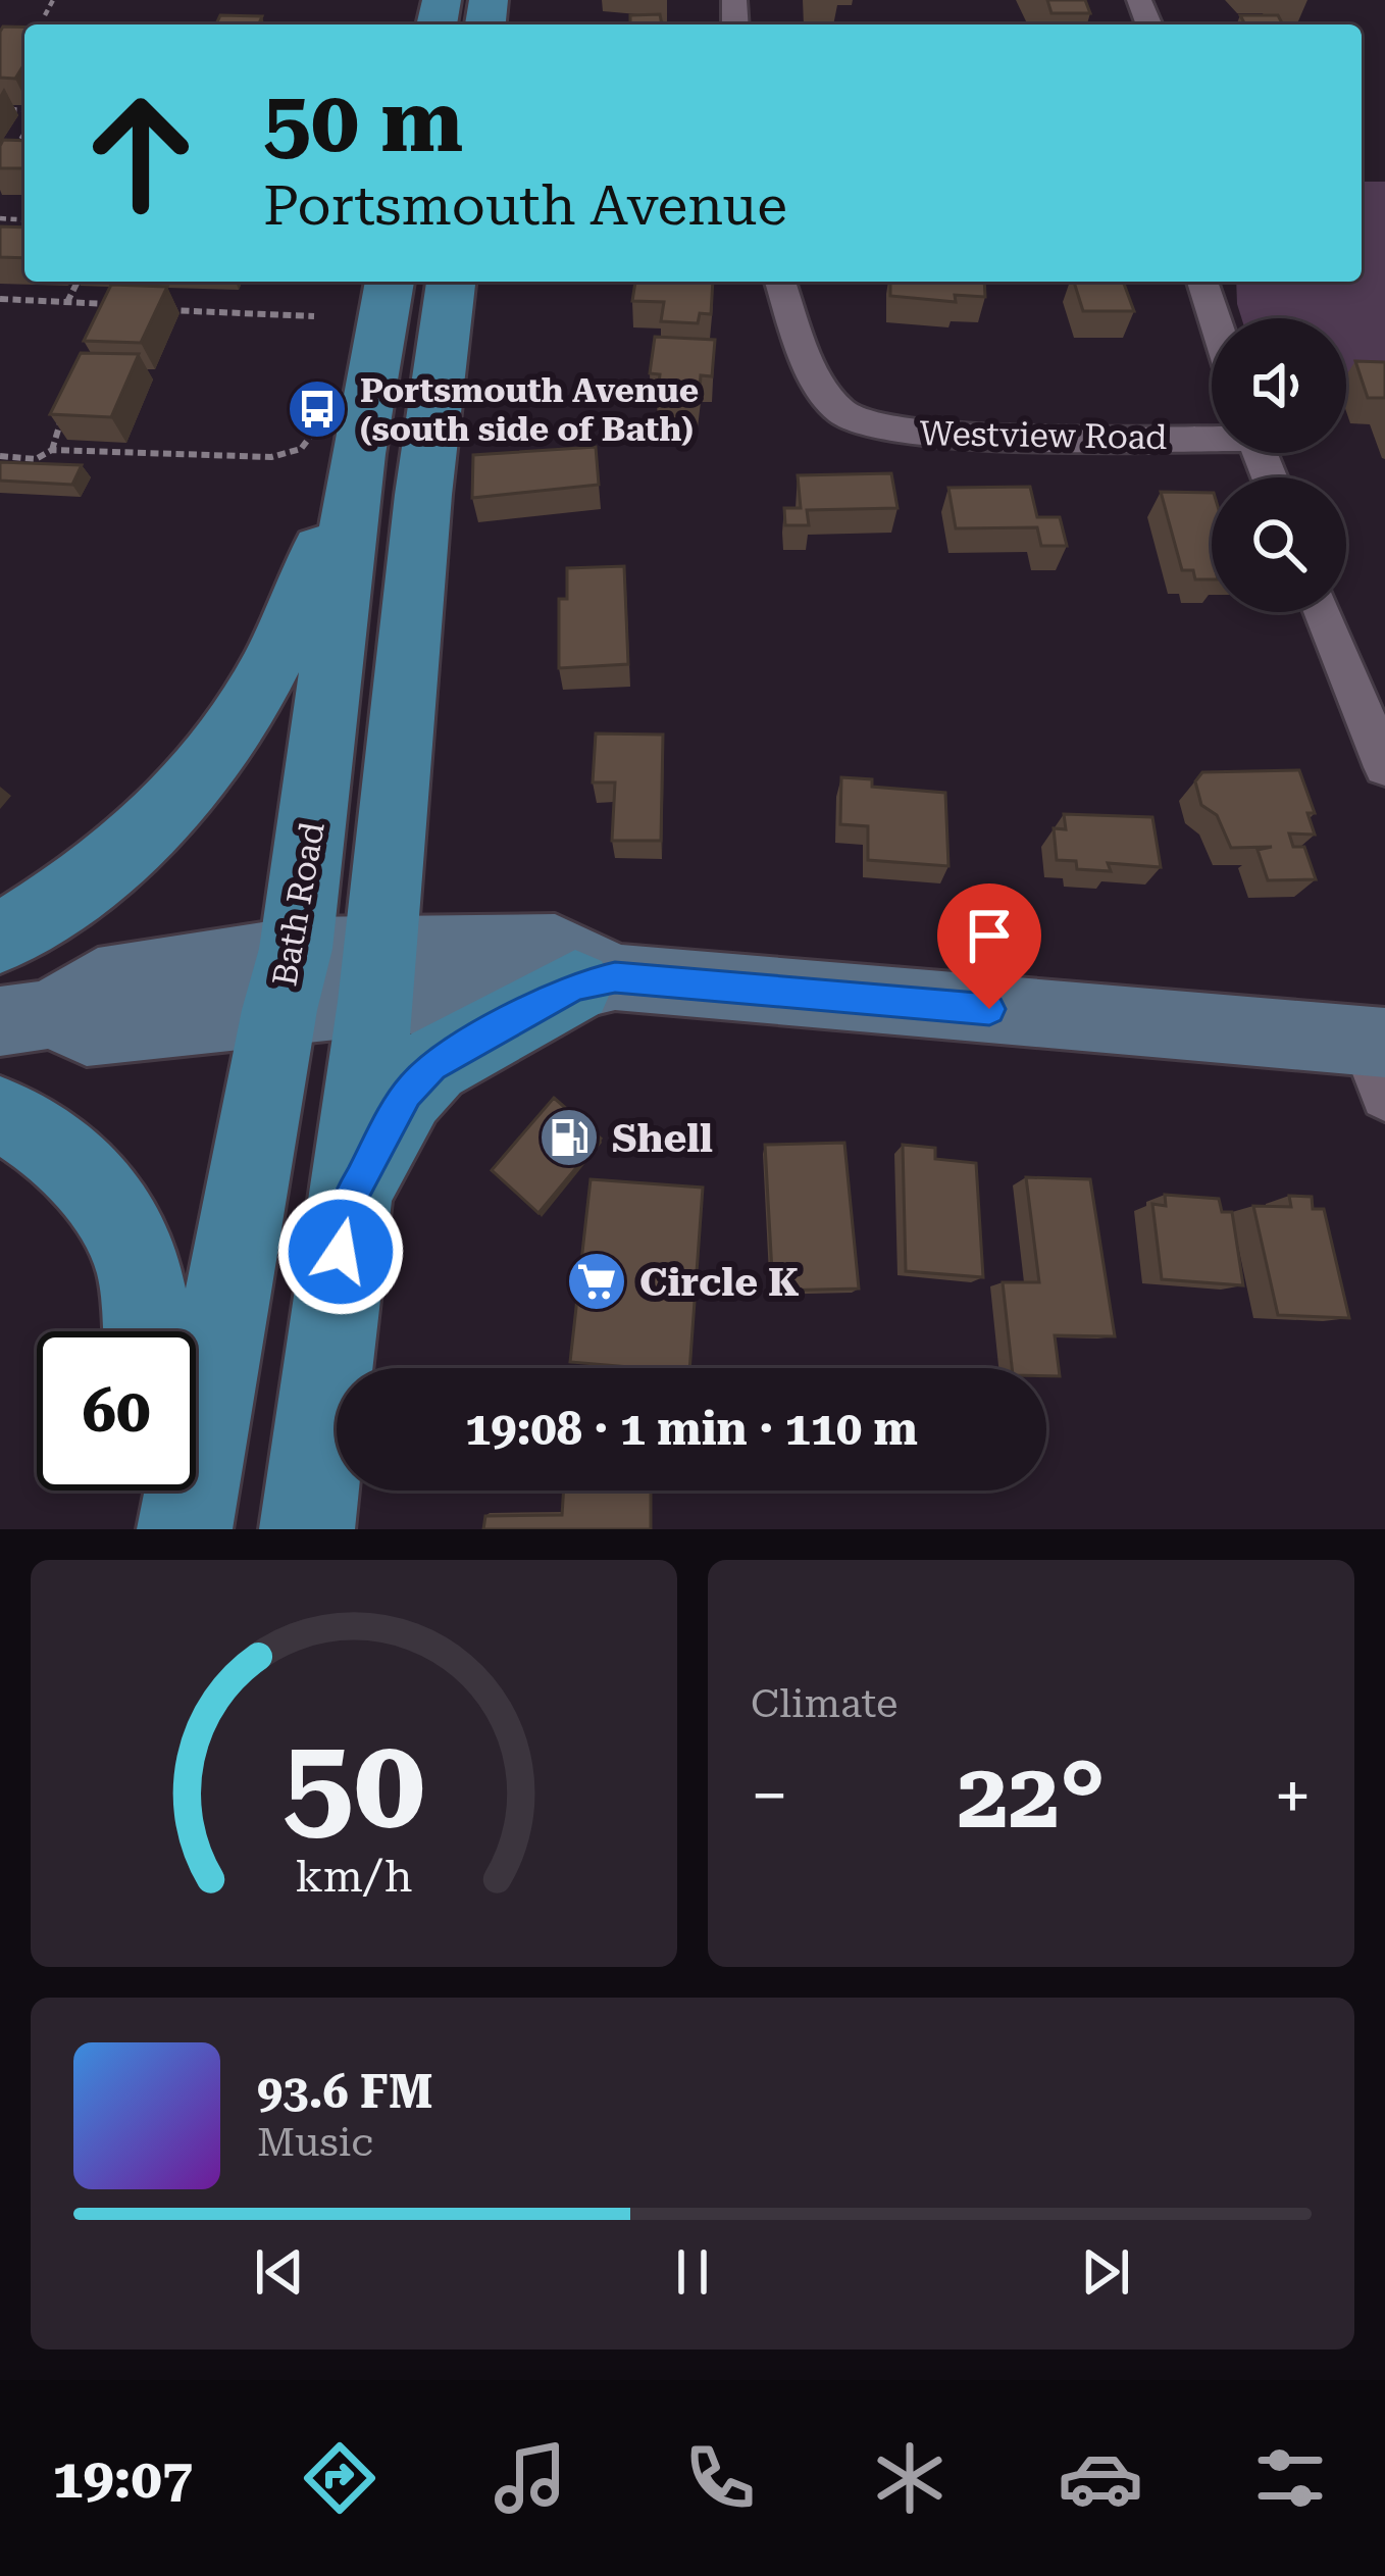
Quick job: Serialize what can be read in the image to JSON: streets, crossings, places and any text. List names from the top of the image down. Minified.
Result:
{"streets":{"main road":["Bath Road"],"street":["Westview Road"]},"places":{"bus stop":["Portsmouth Avenue (south side of Bath)"],"fuel station":["Shell"],"supermarket":["Circle K"]},"page":{"turn":["50 m","Portsmouth Avenue"],"limit":"60","trip":"19:08 · 1 min · 110 m","tile":"Climate","heat":["−","22°","+"],"song":["93.6 FM","Music"],"tabs":"19:07","gauge":["50","km/h"]}}
